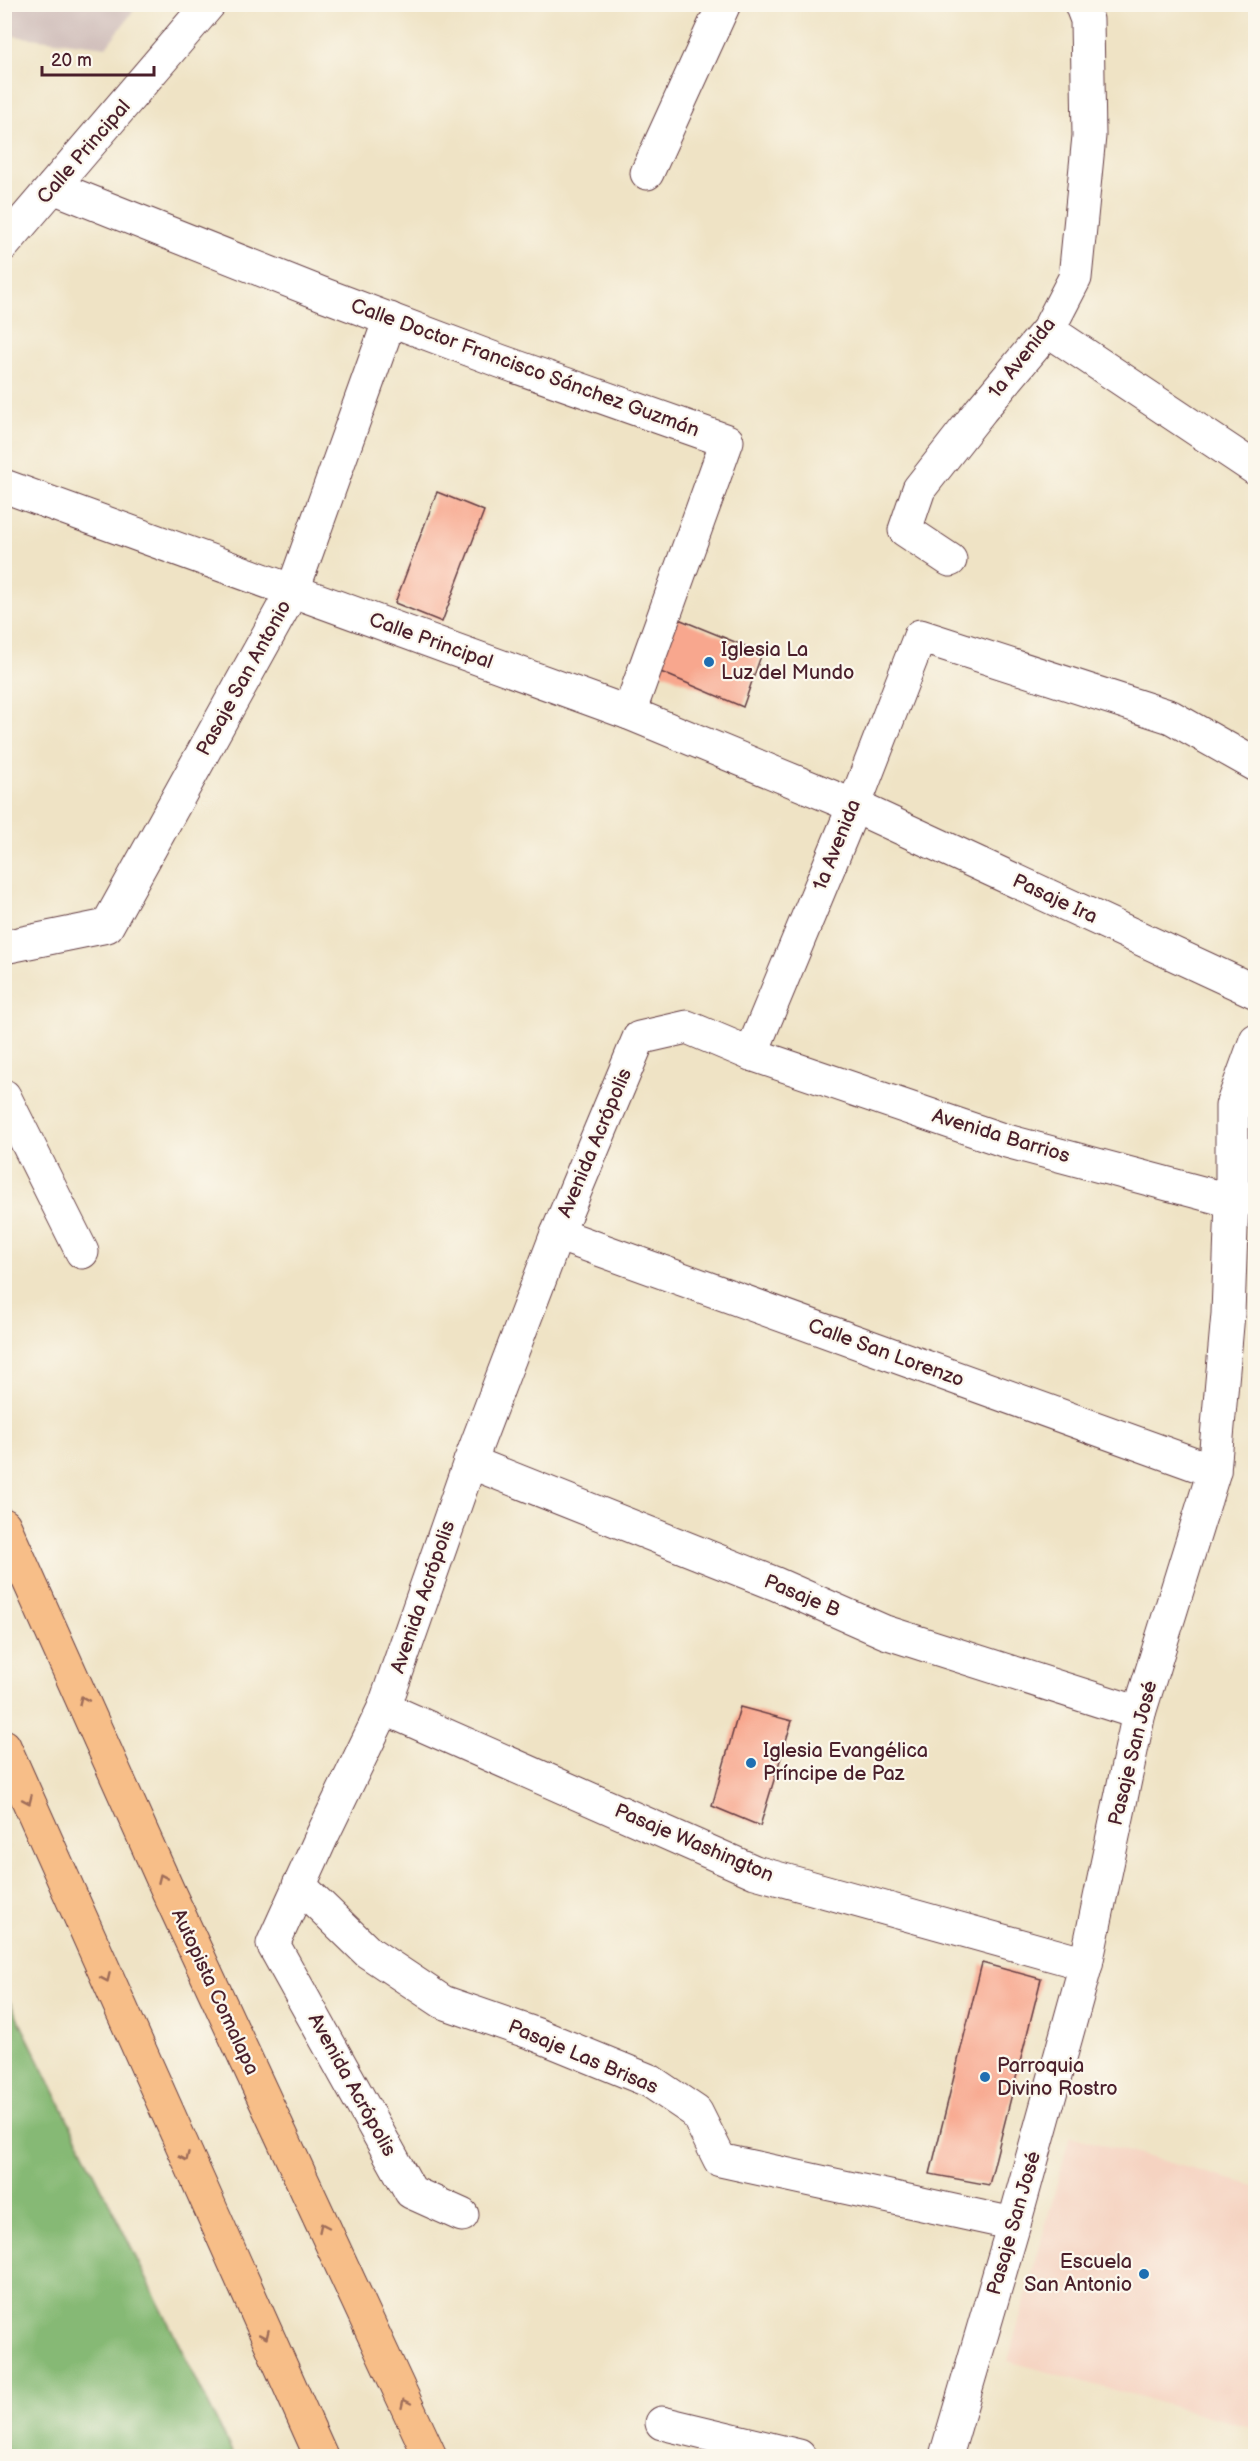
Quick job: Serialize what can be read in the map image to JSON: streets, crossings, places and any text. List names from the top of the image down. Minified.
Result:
{"streets":{"highway":["Autopista Comalapa"],"street":["Calle Principal","1a Avenida","Calle Doctor Francisco Sánchez Guzmán","Pasaje San Antonio","Pasaje Ira","Avenida Barrios","Avenida Acrópolis","Calle San Lorenzo","Pasaje B","Pasaje San José","Pasaje Washington","Pasaje Las Brisas"]},"crossings":[["Calle Principal","1a Avenida"],["Calle Principal","Calle Doctor Francisco Sánchez Guzmán"],["Calle Principal","Pasaje San Antonio"],["Calle Principal","Pasaje Ira"],["1a Avenida","Pasaje Ira"],["1a Avenida","Avenida Barrios"],["1a Avenida","Avenida Acrópolis"],["Calle Doctor Francisco Sánchez Guzmán","Pasaje San Antonio"],["Avenida Barrios","Avenida Acrópolis"],["Avenida Barrios","Pasaje San José"],["Avenida Acrópolis","Calle San Lorenzo"],["Avenida Acrópolis","Pasaje B"],["Avenida Acrópolis","Pasaje Washington"],["Avenida Acrópolis","Pasaje Las Brisas"],["Calle San Lorenzo","Pasaje San José"],["Pasaje B","Pasaje San José"],["Pasaje San José","Pasaje Washington"],["Pasaje San José","Pasaje Las Brisas"]],"places":["Iglesia La Luz del Mundo","Iglesia Evangélica Príncipe de Paz","Parroquia Divino Rostro","Escuela San Antonio"],"scale_bar":"20 m"}
